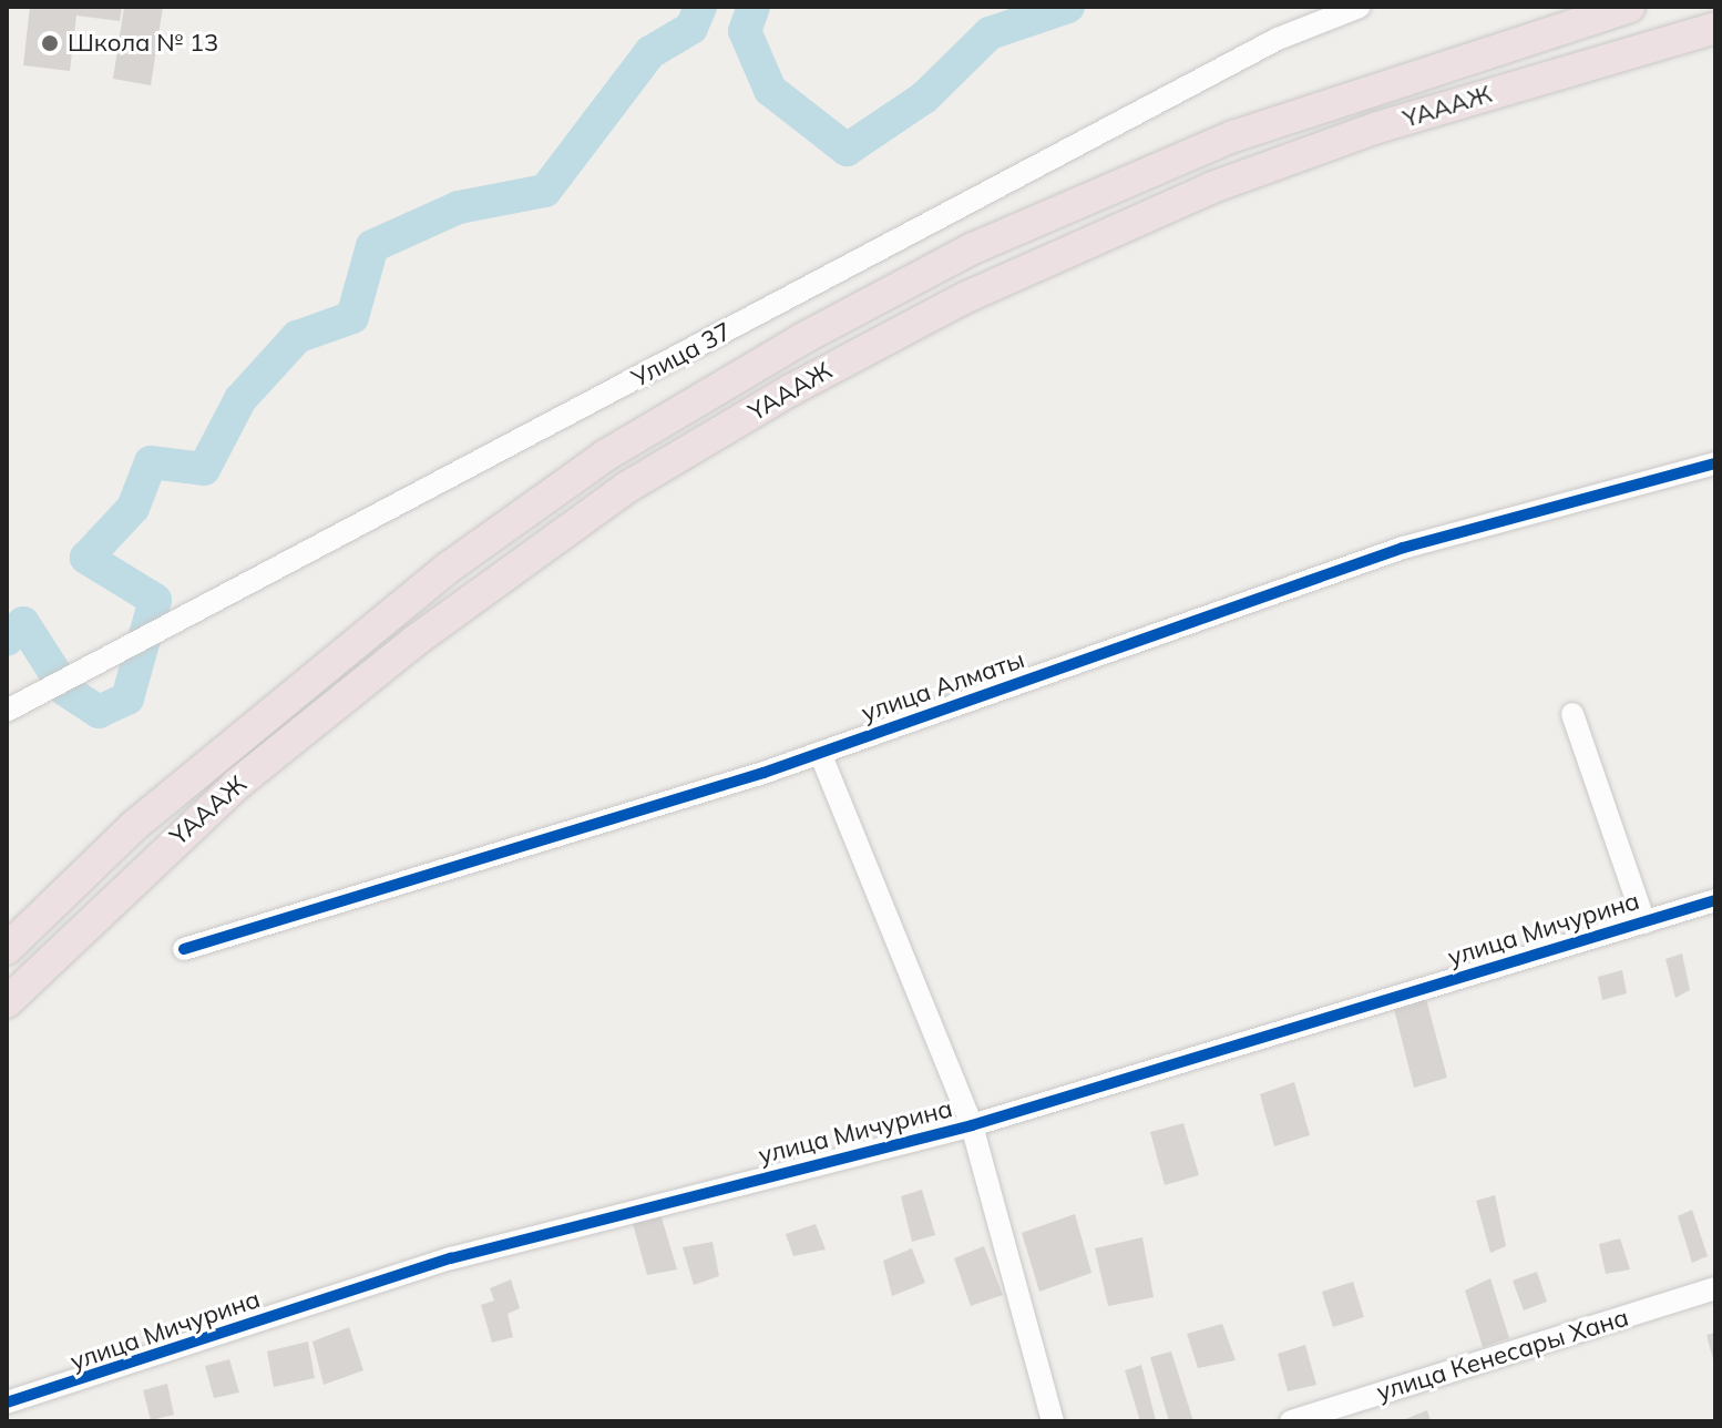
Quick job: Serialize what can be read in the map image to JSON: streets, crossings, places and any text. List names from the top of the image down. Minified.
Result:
{"streets":{"highway":["ҮАААЖ"],"street":["Улица 37","улица Алматы","улица Мичурина","улица Кенесары Хана"]},"places":["Школа № 13"]}
